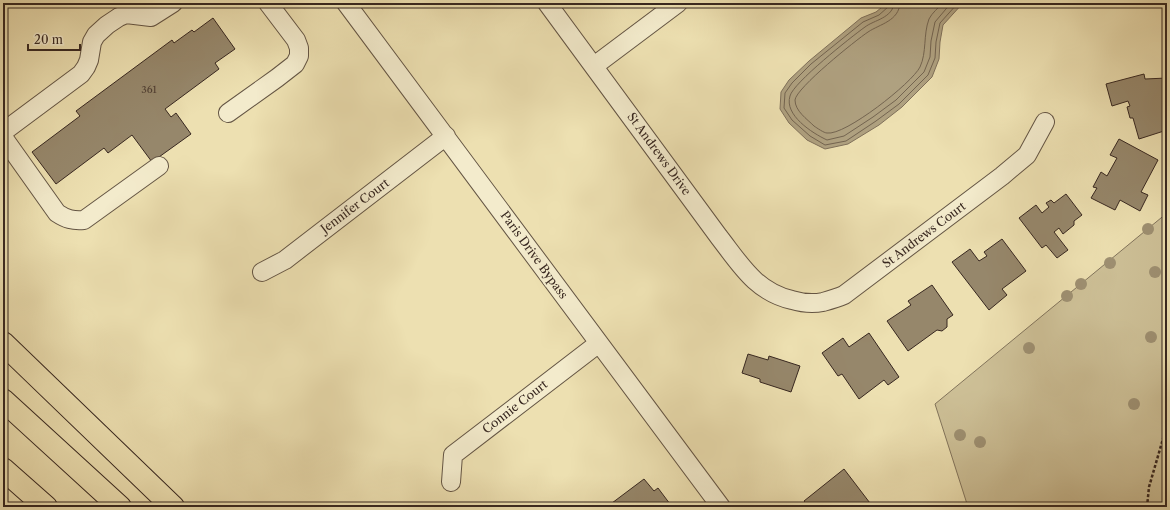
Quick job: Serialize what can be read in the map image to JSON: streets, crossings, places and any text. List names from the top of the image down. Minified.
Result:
{"streets":{"street":["St Andrews Drive","Jennifer Court","St Andrews Court","Paris Drive Bypass","Connie Court"]},"crossings":[["St Andrews Drive","St Andrews Court"],["Jennifer Court","Paris Drive Bypass"],["Paris Drive Bypass","Connie Court"]],"house_numbers":["361"],"scale_bar":"20 m"}
